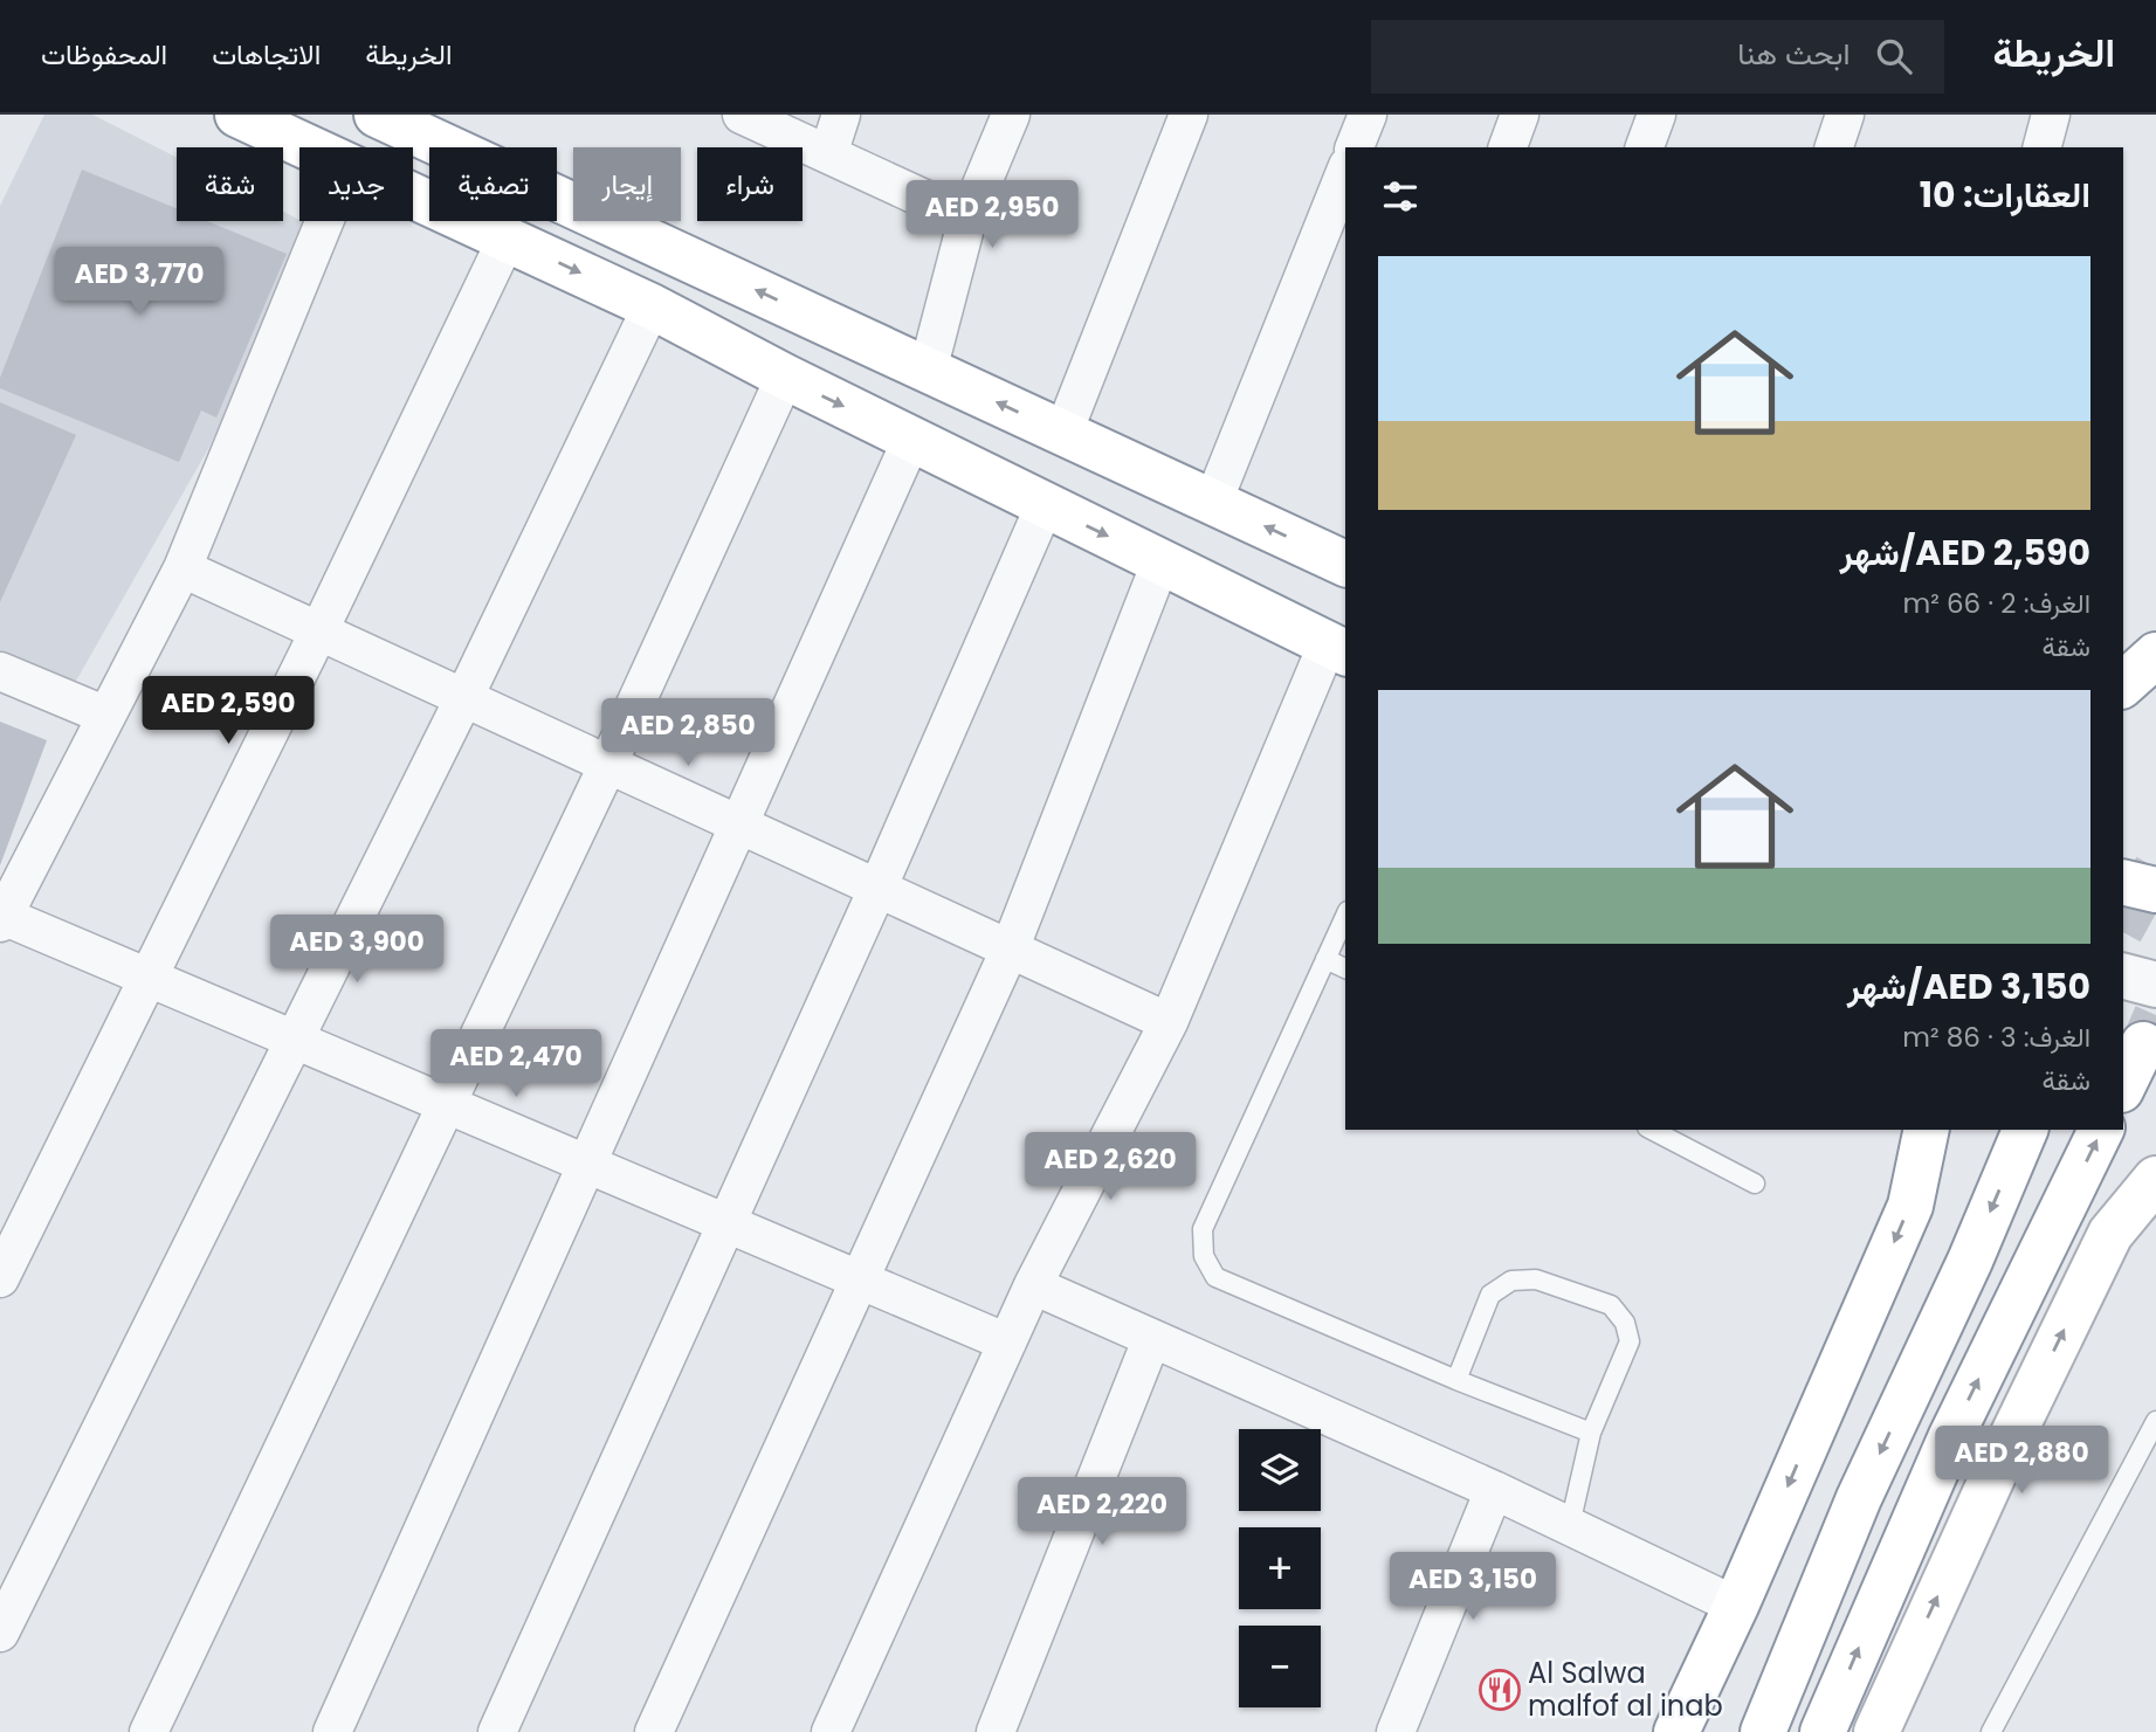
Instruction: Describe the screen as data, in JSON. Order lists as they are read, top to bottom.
{
  "places": {
    "restaurant": ["Al Salwa malfof al inab"]
  },
  "page": {
    "header": "الخريطة",
    "search": "ابحث هنا",
    "nav": ["الخريطة", "الاتجاهات", "المحفوظات"],
    "chip": [
      "شراء",
      "إيجار",
      "تصفية",
      "جديد",
      "شقة"
    ],
    "heading": "العقارات: 10",
    "price": [
      "AED 2,950",
      "AED 3,770",
      "AED 2,590",
      "AED 2,850",
      "AED 3,900",
      "AED 2,470",
      "AED 2,620",
      "AED 2,880",
      "AED 2,220",
      "AED 3,150"
    ],
    "list": [
      {
        "name": "AED 2,590/شهر",
        "note": "الغرف: 2 · 66 m² · شقة"
      },
      {
        "name": "AED 3,150/شهر",
        "note": "الغرف: 3 · 86 m² · شقة"
      }
    ],
    "map_buttons": ["+", "−"]
  }
}
